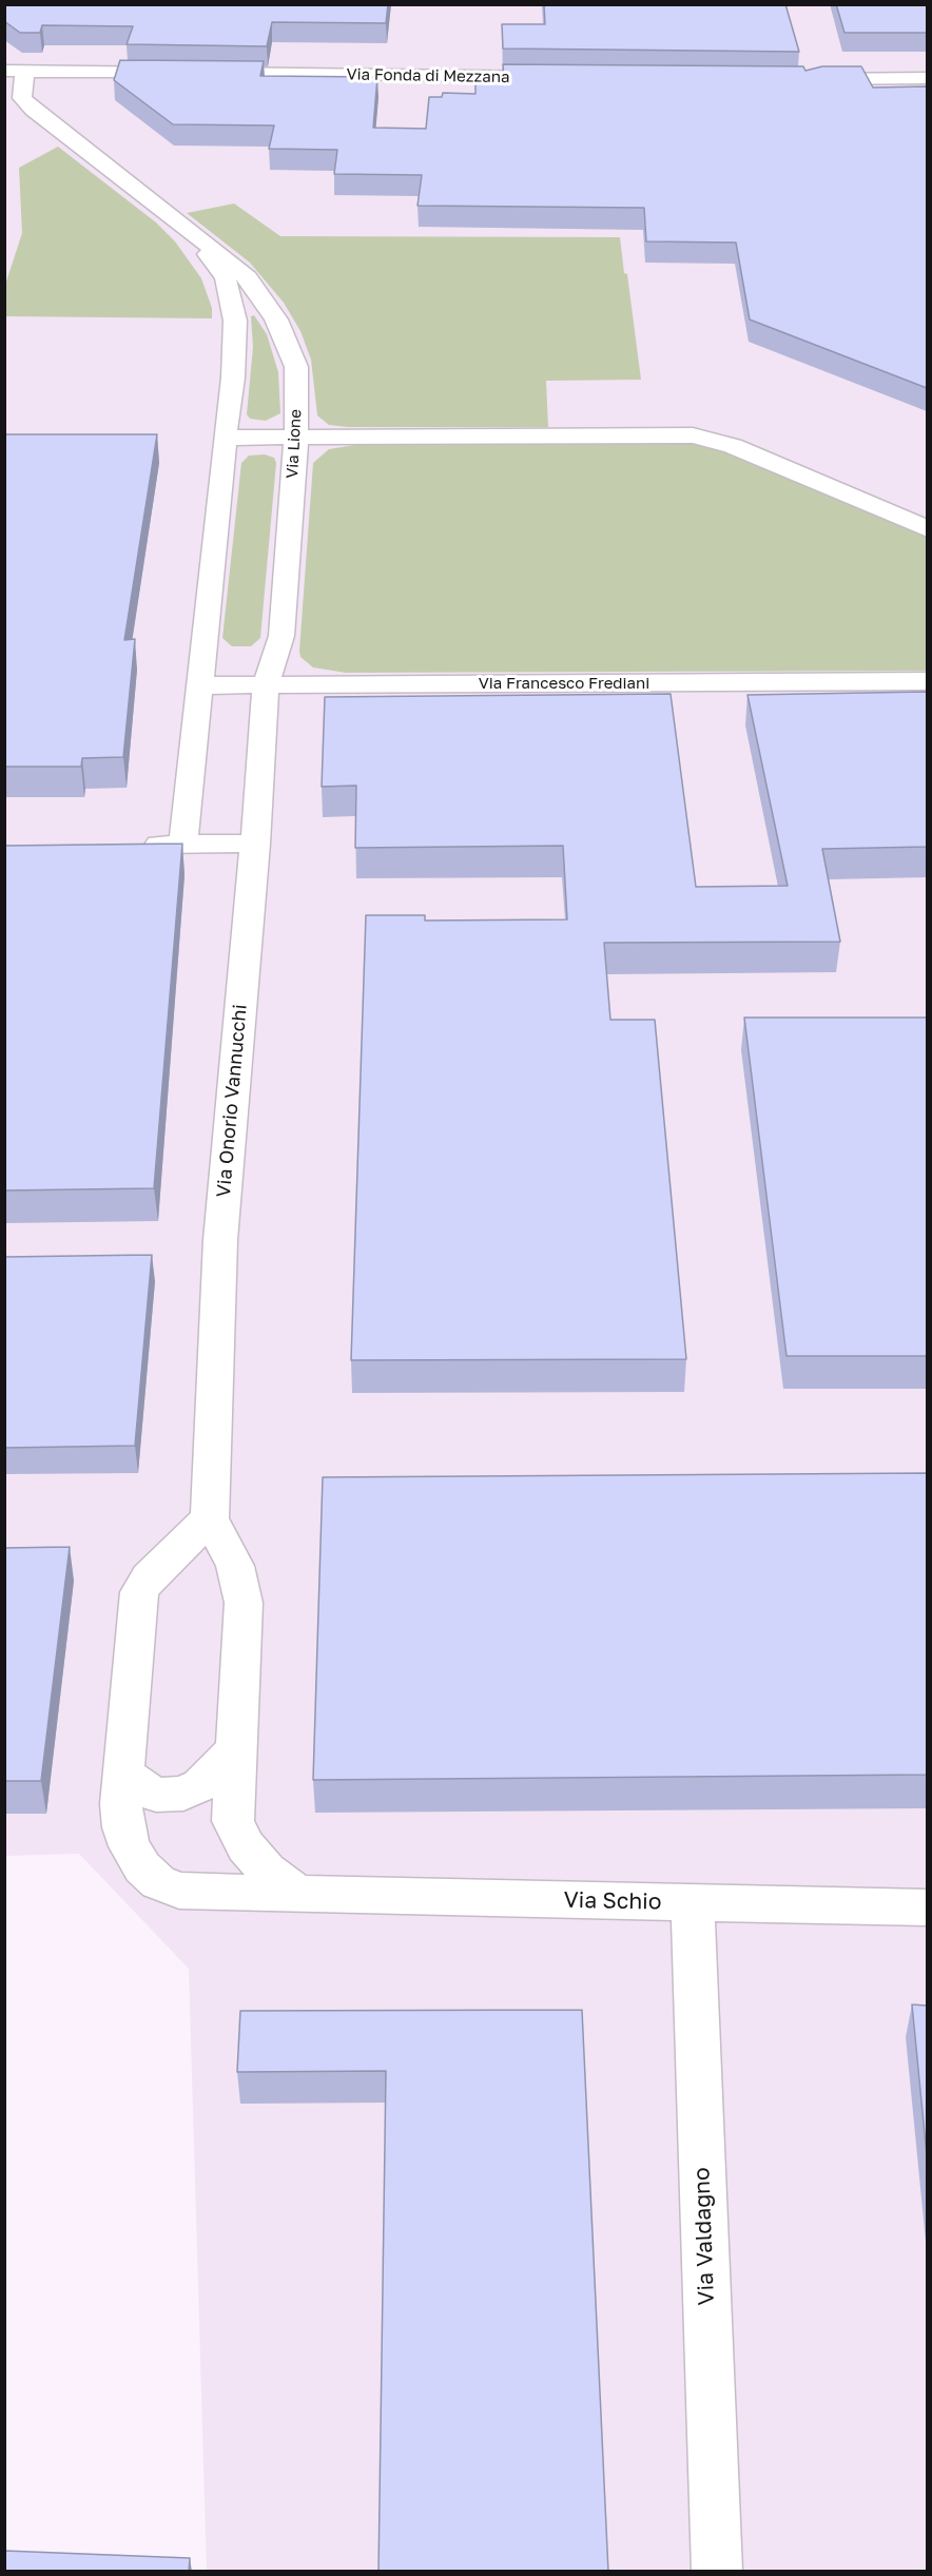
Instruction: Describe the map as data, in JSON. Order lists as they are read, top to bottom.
{
  "streets": {
    "street": [
      "Via Fonda di Mezzana",
      "Via Lione",
      "Via Francesco Frediani",
      "Via Onorio Vannucchi",
      "Via Schio",
      "Via Valdagno"
    ]
  },
  "crossings": [
    ["Via Fonda di Mezzana", "Via Lione"],
    ["Via Lione", "Via Francesco Frediani"],
    ["Via Lione", "Via Onorio Vannucchi"],
    ["Via Francesco Frediani", "Via Onorio Vannucchi"],
    ["Via Schio", "Via Valdagno"]
  ]
}
